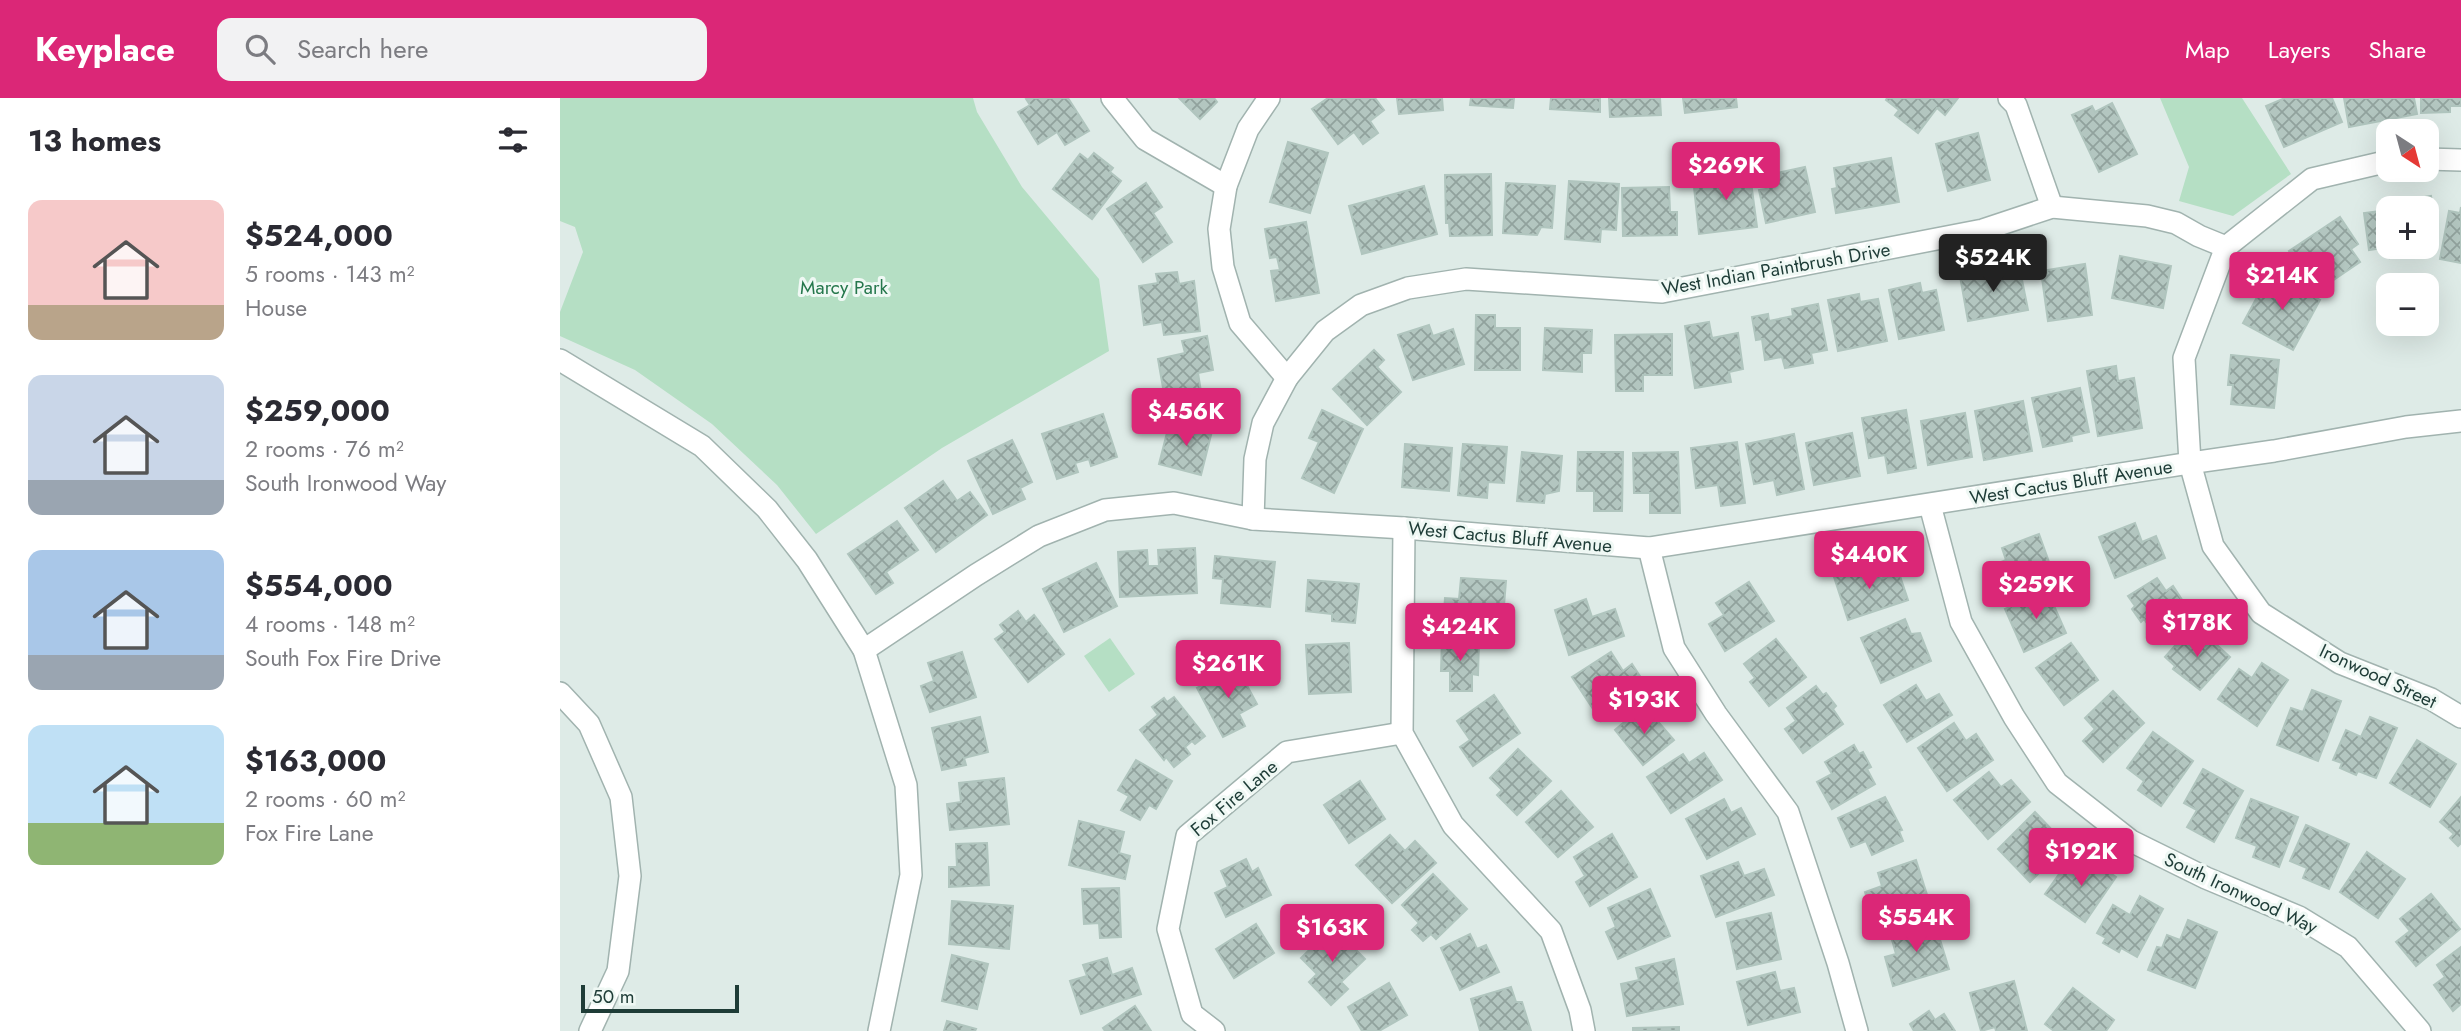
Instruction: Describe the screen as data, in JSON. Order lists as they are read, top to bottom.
{
  "streets": {
    "street": [
      "West Indian Paintbrush Drive",
      "West Cactus Bluff Avenue",
      "Ironwood Street",
      "Fox Fire Lane",
      "South Ironwood Way"
    ]
  },
  "crossings": [
    ["West Indian Paintbrush Drive", "West Cactus Bluff Avenue"],
    ["West Indian Paintbrush Drive", "Ironwood Street"],
    ["West Cactus Bluff Avenue", "Ironwood Street"],
    ["West Cactus Bluff Avenue", "South Ironwood Way"]
  ],
  "parks": ["Marcy Park"],
  "scale_bar": "50 m",
  "north": "bottom right",
  "page": {
    "header": "Keyplace",
    "search": "Search here",
    "nav": ["Map", "Layers", "Share"],
    "heading": "13 homes",
    "map_buttons": ["+", "−"],
    "price": [
      "$269K",
      "$524K",
      "$214K",
      "$456K",
      "$440K",
      "$259K",
      "$178K",
      "$424K",
      "$261K",
      "$193K",
      "$192K",
      "$554K",
      "$163K"
    ],
    "list": [
      {
        "name": "$524,000",
        "note": "5 rooms · 143 m² · House"
      },
      {
        "name": "$259,000",
        "note": "2 rooms · 76 m² · South Ironwood Way"
      },
      {
        "name": "$554,000",
        "note": "4 rooms · 148 m² · South Fox Fire Drive"
      },
      {
        "name": "$163,000",
        "note": "2 rooms · 60 m² · Fox Fire Lane"
      }
    ],
    "scale": "50 m"
  }
}
